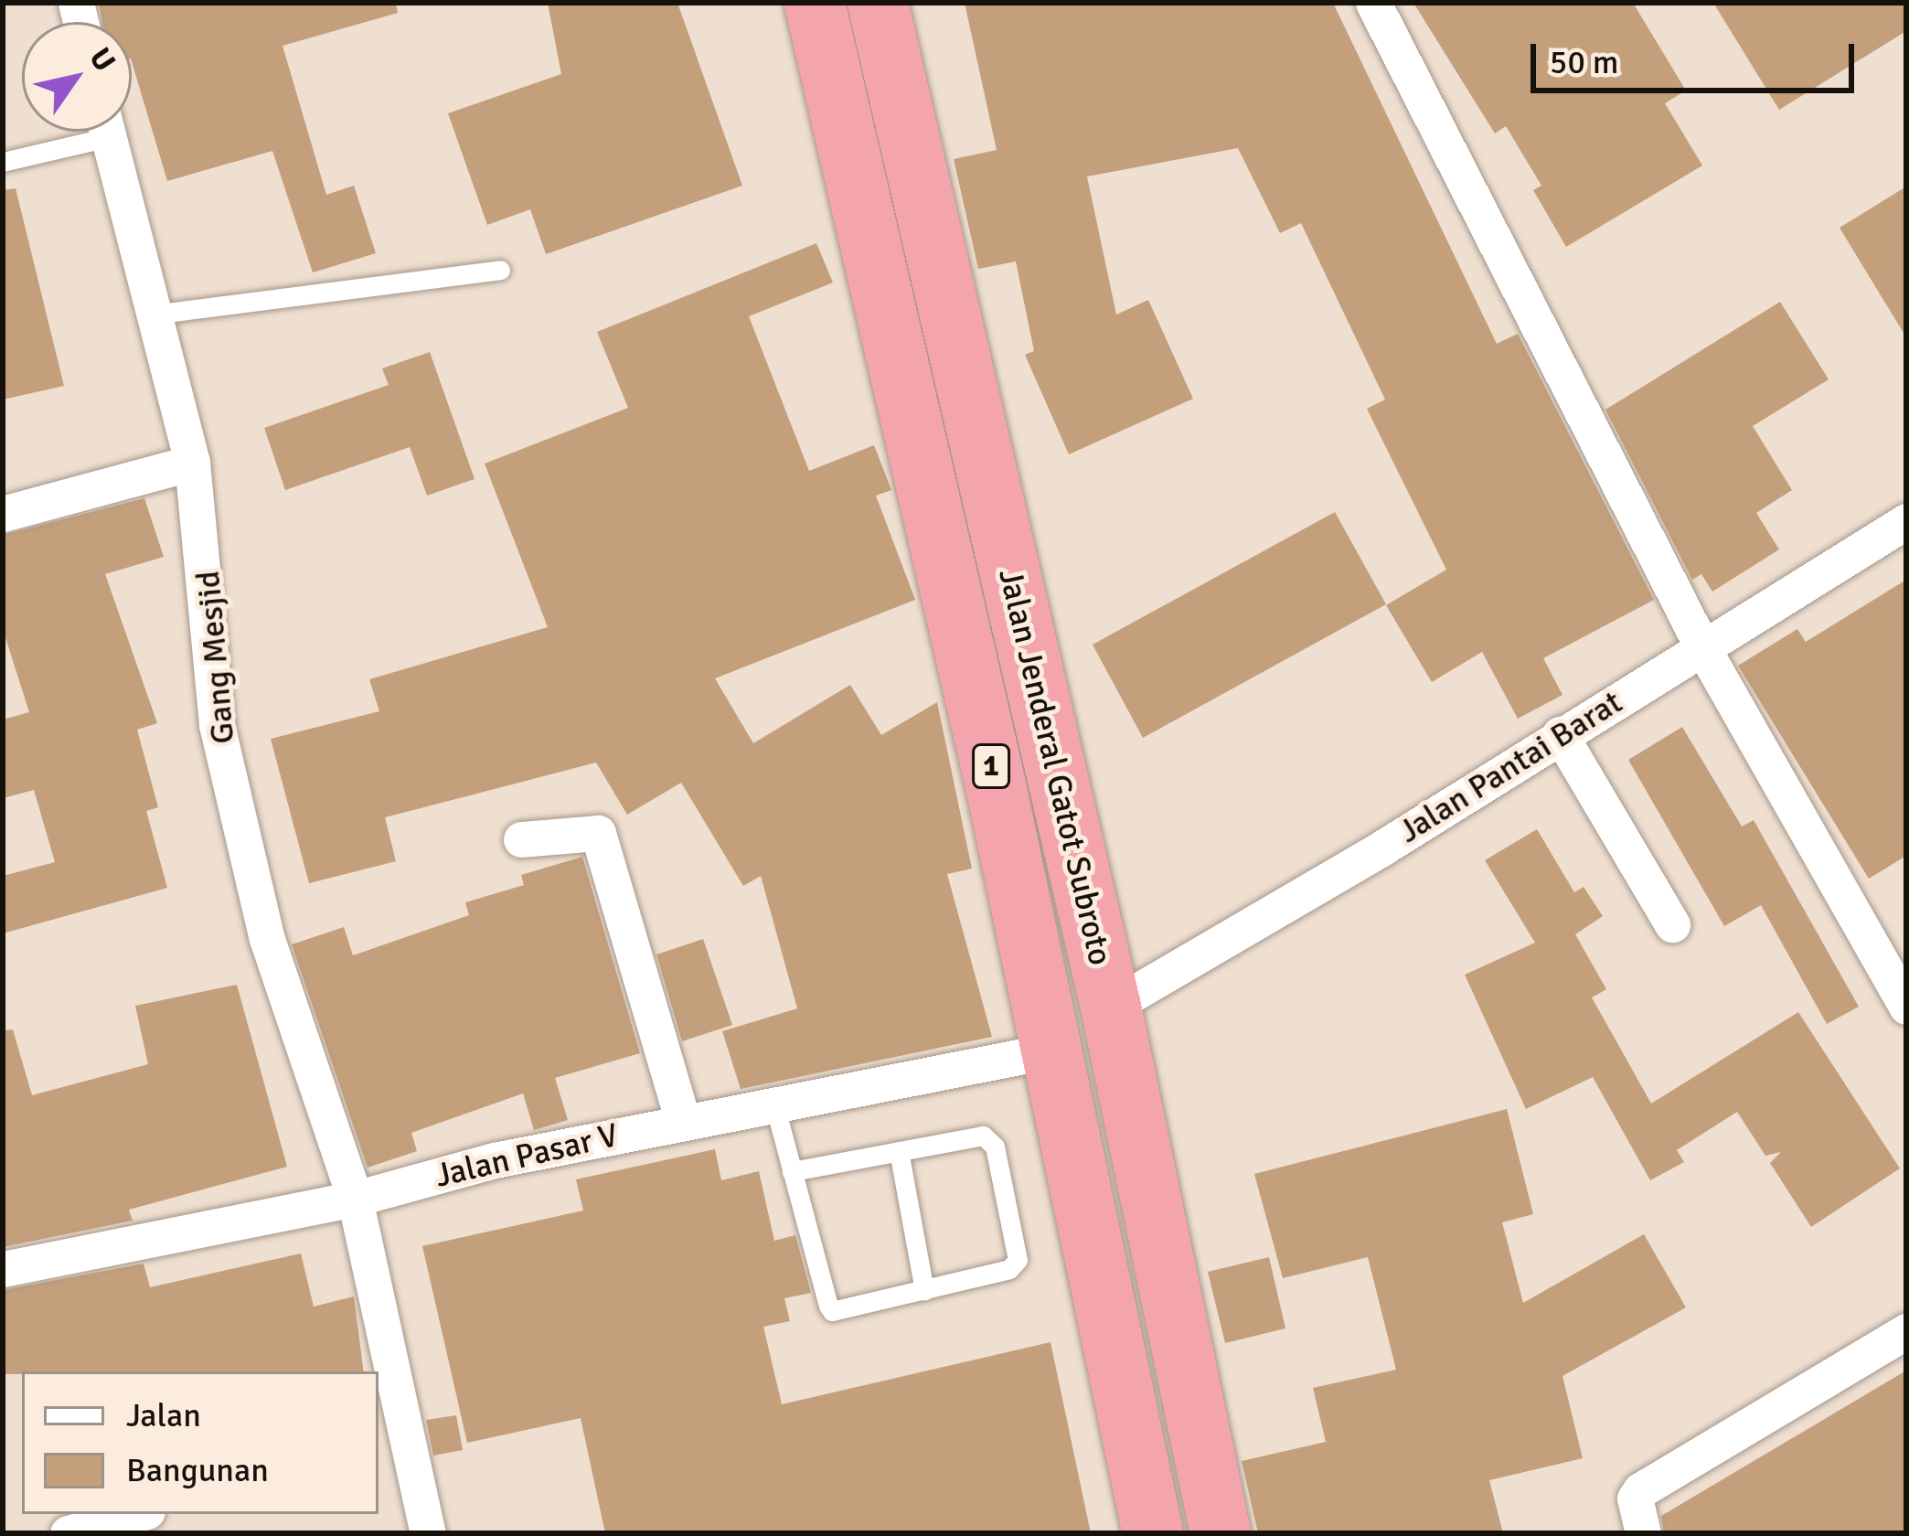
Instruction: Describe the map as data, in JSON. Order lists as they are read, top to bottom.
{
  "streets": {
    "highway": ["1", "Jalan Jenderal Gatot Subroto"],
    "street": ["Gang Mesjid", "Jalan Pantai Barat", "Jalan Pasar V"]
  },
  "crossings": [
    ["Gang Mesjid", "Jalan Pasar V"],
    ["Jalan Jenderal Gatot Subroto", "Jalan Pantai Barat"],
    ["Jalan Jenderal Gatot Subroto", "Jalan Pasar V"]
  ],
  "legend": ["Jalan", "Bangunan"],
  "scale_bar": "50 m",
  "north": "top right"
}
